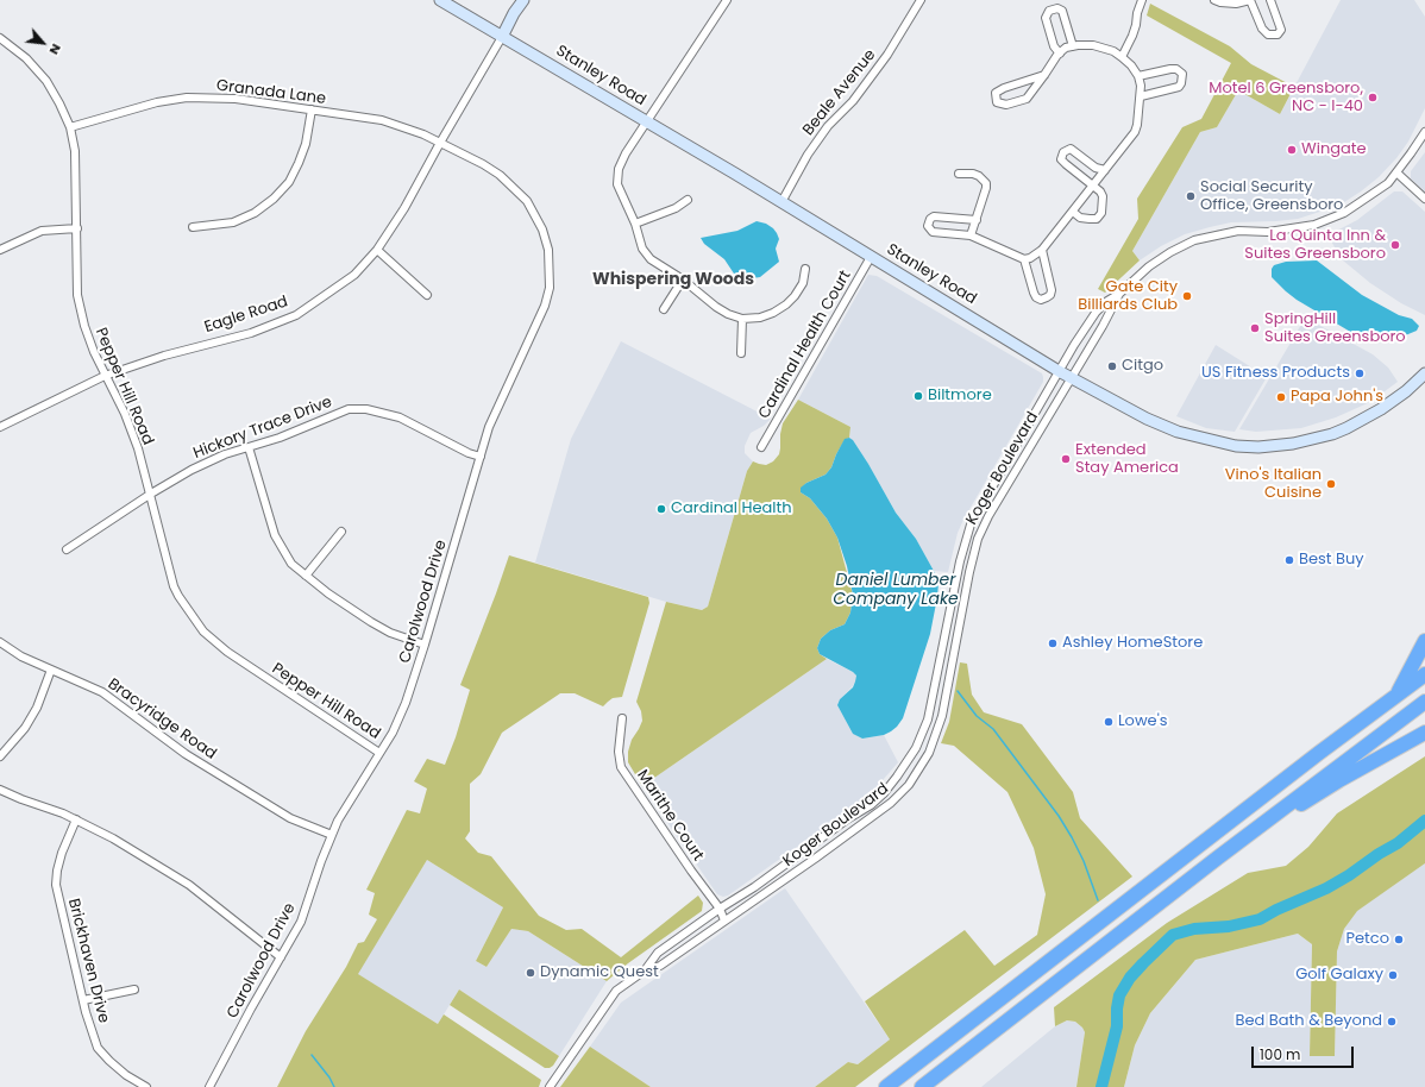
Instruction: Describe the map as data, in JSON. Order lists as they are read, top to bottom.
{
  "streets": {
    "street": [
      "Stanley Road",
      "Granada Lane",
      "Beale Avenue",
      "Eagle Road",
      "Cardinal Health Court",
      "Pepper Hill Road",
      "Hickory Trace Drive",
      "Koger Boulevard",
      "Carolwood Drive",
      "Bracyridge Road",
      "Marithe Court",
      "Brickhaven Drive"
    ]
  },
  "crossings": [
    ["Stanley Road", "Beale Avenue"],
    ["Stanley Road", "Eagle Road"],
    ["Stanley Road", "Cardinal Health Court"],
    ["Stanley Road", "Koger Boulevard"],
    ["Granada Lane", "Eagle Road"],
    ["Granada Lane", "Pepper Hill Road"],
    ["Granada Lane", "Carolwood Drive"],
    ["Eagle Road", "Pepper Hill Road"],
    ["Eagle Road", "Carolwood Drive"],
    ["Pepper Hill Road", "Hickory Trace Drive"],
    ["Pepper Hill Road", "Carolwood Drive"],
    ["Hickory Trace Drive", "Carolwood Drive"],
    ["Koger Boulevard", "Marithe Court"],
    ["Carolwood Drive", "Bracyridge Road"]
  ],
  "districts": ["Whispering Woods"],
  "water": ["Daniel Lumber Company Lake"],
  "places": [
    "Motel 6 Greensboro, NC - I-40",
    "Wingate",
    "Social Security Office, Greensboro",
    "La Quinta Inn & Suites Greensboro",
    "Gate City Billiards Club",
    "SpringHill Suites Greensboro",
    "Citgo",
    "US Fitness Products",
    "Biltmore",
    "Papa John's",
    "Extended Stay America",
    "Vino's Italian Cuisine",
    "Cardinal Health",
    "Best Buy",
    "Ashley HomeStore",
    "Lowe's",
    "Petco",
    "Dynamic Quest",
    "Golf Galaxy",
    "Bed Bath & Beyond"
  ],
  "scale_bar": "100 m",
  "north": "bottom right"
}
